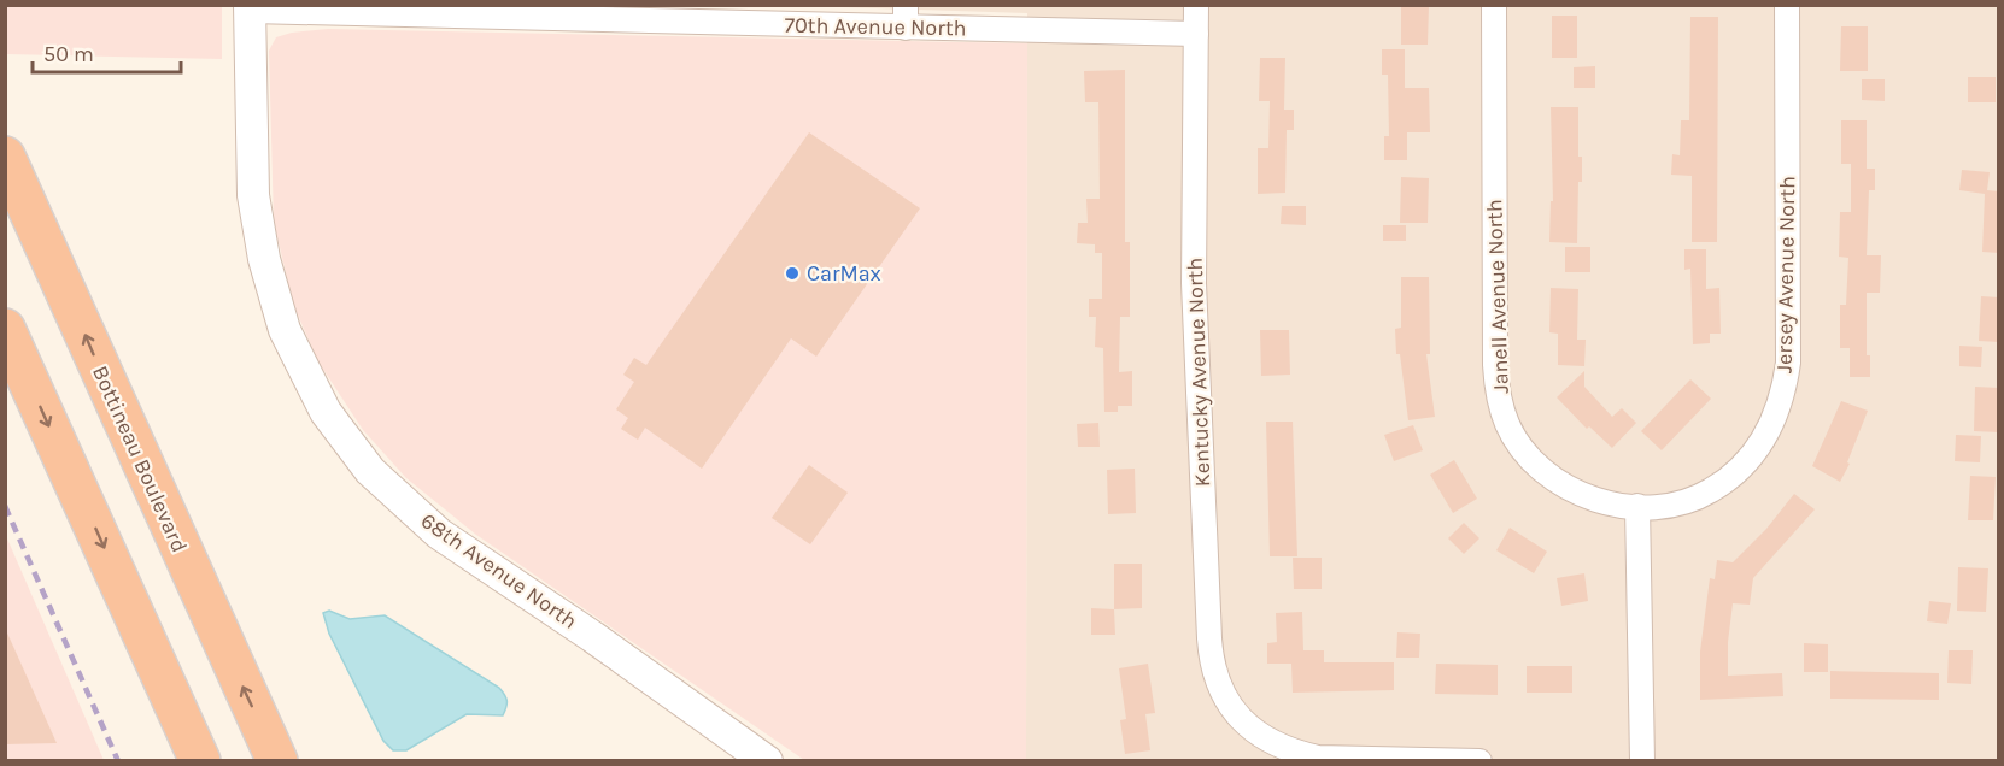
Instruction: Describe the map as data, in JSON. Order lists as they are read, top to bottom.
{
  "streets": {
    "highway": ["Bottineau Boulevard"],
    "street": [
      "70th Avenue North",
      "Jersey Avenue North",
      "Janell Avenue North",
      "Kentucky Avenue North",
      "68th Avenue North"
    ]
  },
  "crossings": [
    ["70th Avenue North", "Kentucky Avenue North"],
    ["70th Avenue North", "68th Avenue North"],
    ["Jersey Avenue North", "Janell Avenue North"]
  ],
  "places": ["CarMax"],
  "scale_bar": "50 m"
}
